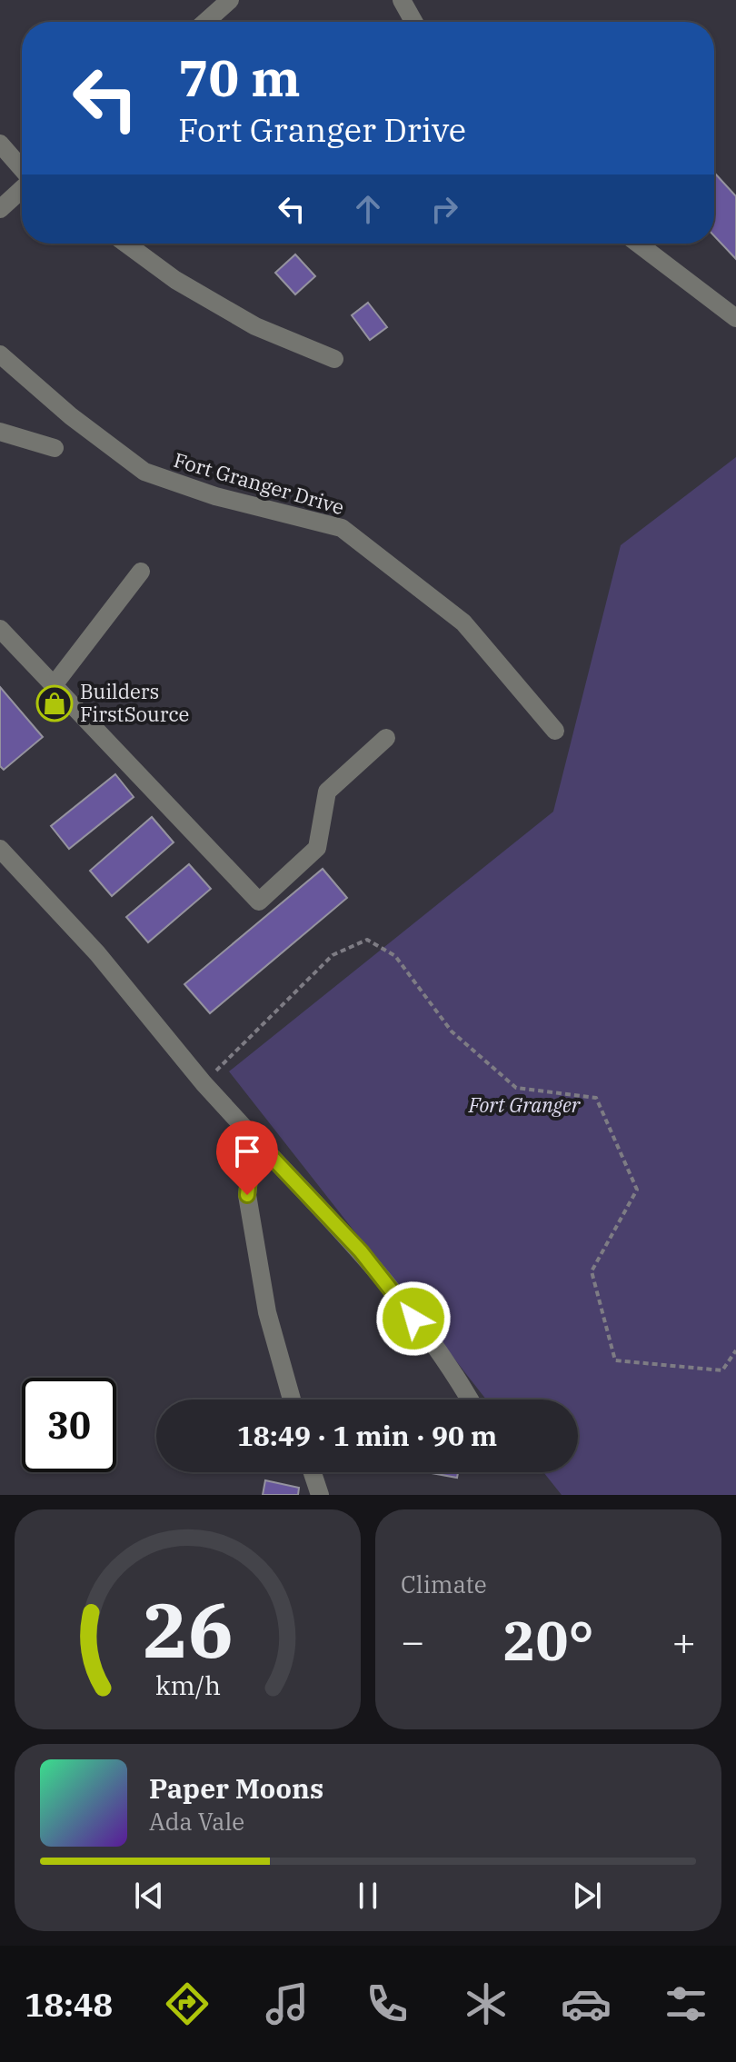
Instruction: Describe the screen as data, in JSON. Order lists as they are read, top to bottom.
{
  "streets": {
    "street": ["Fort Granger Drive"]
  },
  "parks": ["Fort Granger"],
  "places": {
    "shop": ["Builders FirstSource"]
  },
  "page": {
    "turn": ["70 m", "Fort Granger Drive"],
    "limit": "30",
    "trip": "18:49 · 1 min · 90 m",
    "tile": "Climate",
    "heat": ["−", "20°", "+"],
    "song": ["Paper Moons", "Ada Vale"],
    "tabs": "18:48",
    "gauge": ["26", "km/h"]
  }
}
